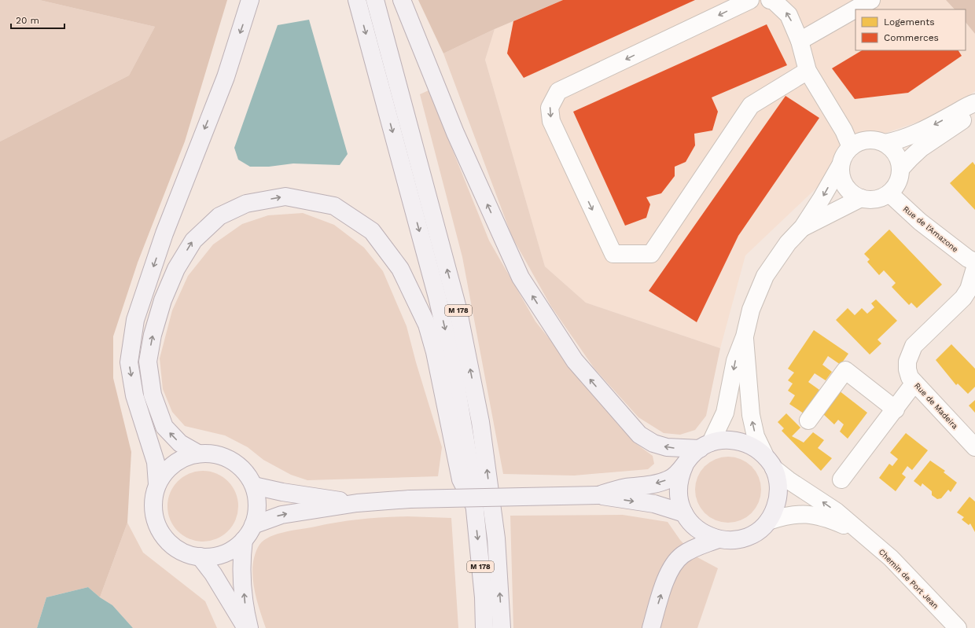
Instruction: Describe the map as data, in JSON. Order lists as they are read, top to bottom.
{
  "streets": {
    "main road": ["M 178"],
    "street": ["Rue de l'Amazone", "Rue de Madeira", "Chemin de Port Jean"]
  },
  "legend": ["Logements", "Commerces"],
  "scale_bar": "20 m"
}
